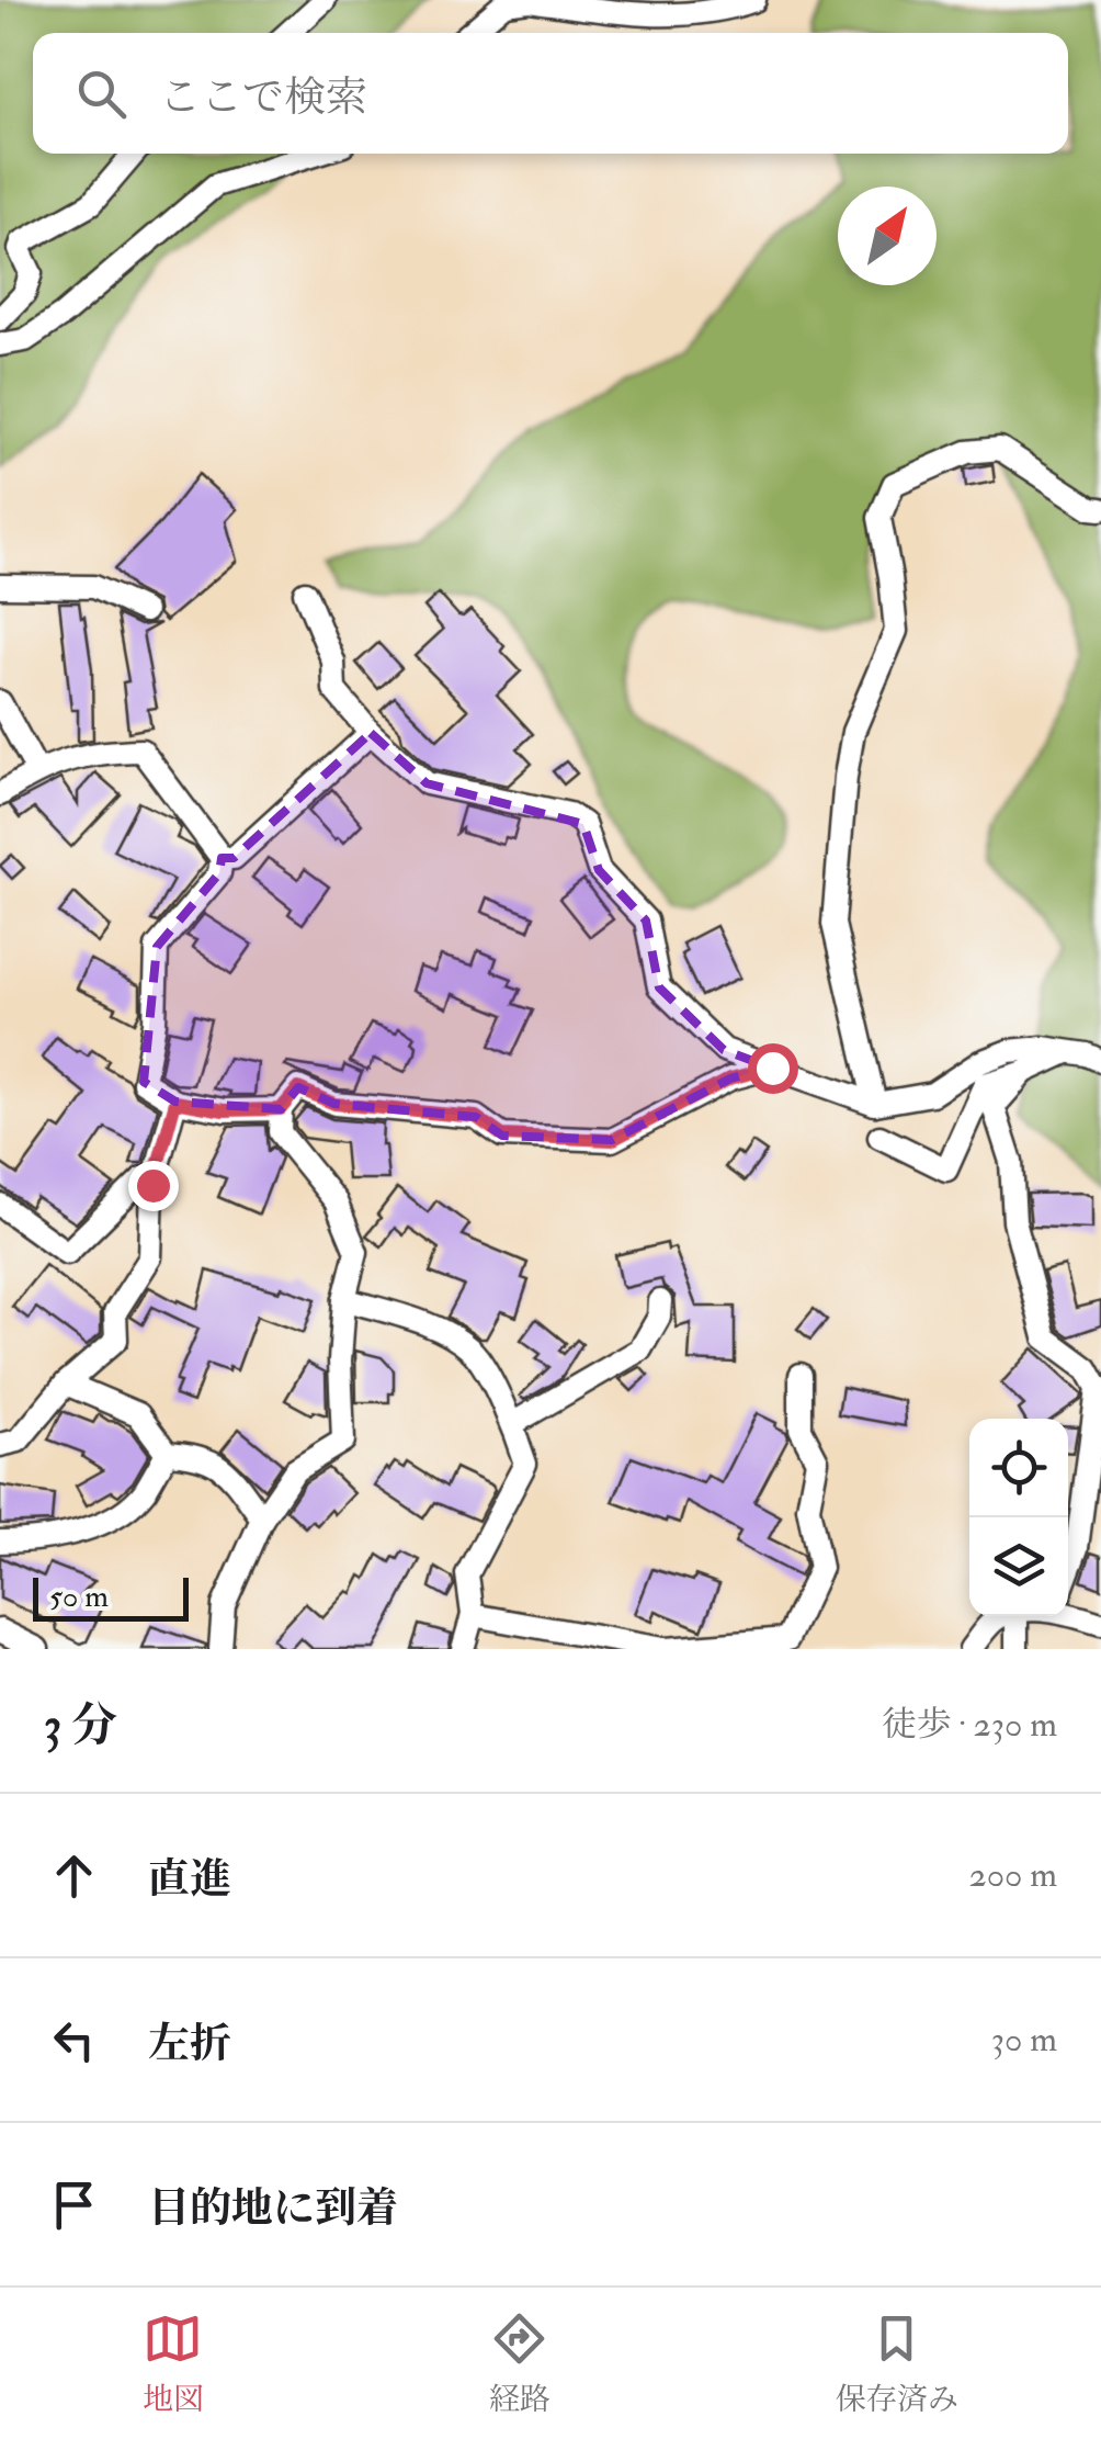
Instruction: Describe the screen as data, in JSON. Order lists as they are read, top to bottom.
{
  "scale_bar": "50 m",
  "north": "top right",
  "page": {
    "search": "ここで検索",
    "scale": "50 m",
    "heading": ["3 分", "徒歩 · 230 m"],
    "list": [
      ["直進", "200 m"],
      ["左折", "30 m"],
      "目的地に到着"
    ],
    "nav": ["地図", "経路", "保存済み"]
  }
}
